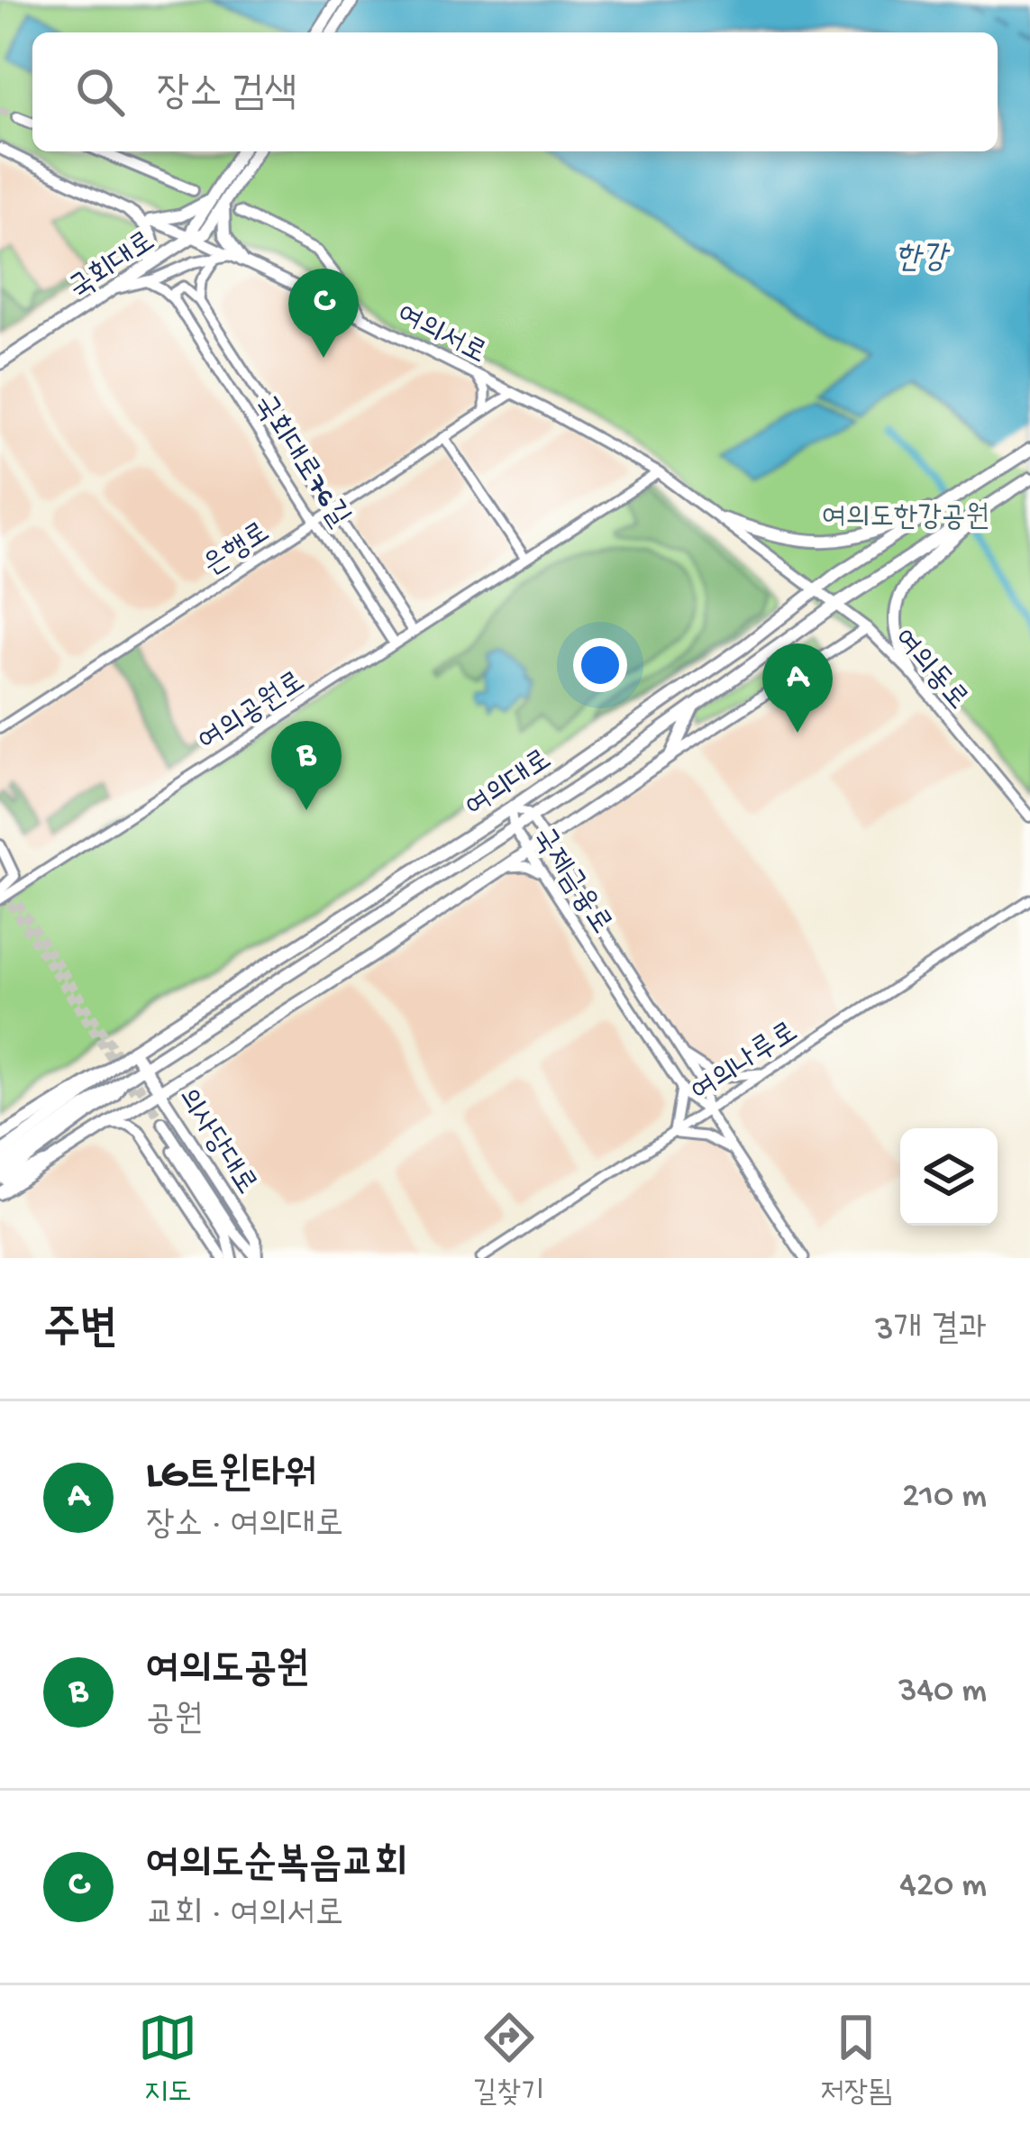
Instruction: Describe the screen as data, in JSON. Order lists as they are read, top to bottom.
{
  "streets": {
    "main road": [
      "국회대로",
      "여의서로",
      "여의동로",
      "여의대로",
      "의사당대로"
    ],
    "street": [
      "국회대로76길",
      "은행로",
      "여의공원로",
      "국제금융로",
      "여의나루로"
    ]
  },
  "crossings": [
    ["국회대로", "여의서로"],
    ["여의서로", "은행로"],
    ["여의서로", "여의동로"],
    ["여의서로", "여의공원로"],
    ["여의서로", "여의대로"],
    ["국회대로76길", "은행로"],
    ["국회대로76길", "여의공원로"],
    ["여의동로", "여의대로"],
    ["여의대로", "국제금융로"],
    ["여의대로", "의사당대로"],
    ["국제금융로", "여의나루로"]
  ],
  "water": ["한강"],
  "parks": ["여의도한강공원"],
  "page": {
    "search": "장소 검색",
    "pins": ["C", "A", "B"],
    "heading": ["주변", "3개 결과"],
    "list": [
      {
        "mark": "A",
        "name": "LG트윈타워",
        "note": "장소 · 여의대로",
        "value": "210 m"
      },
      {
        "mark": "B",
        "name": "여의도공원",
        "note": "공원",
        "value": "340 m"
      },
      {
        "mark": "C",
        "name": "여의도순복음교회",
        "note": "교회 · 여의서로",
        "value": "420 m"
      }
    ],
    "nav": ["지도", "길찾기", "저장됨"]
  }
}
